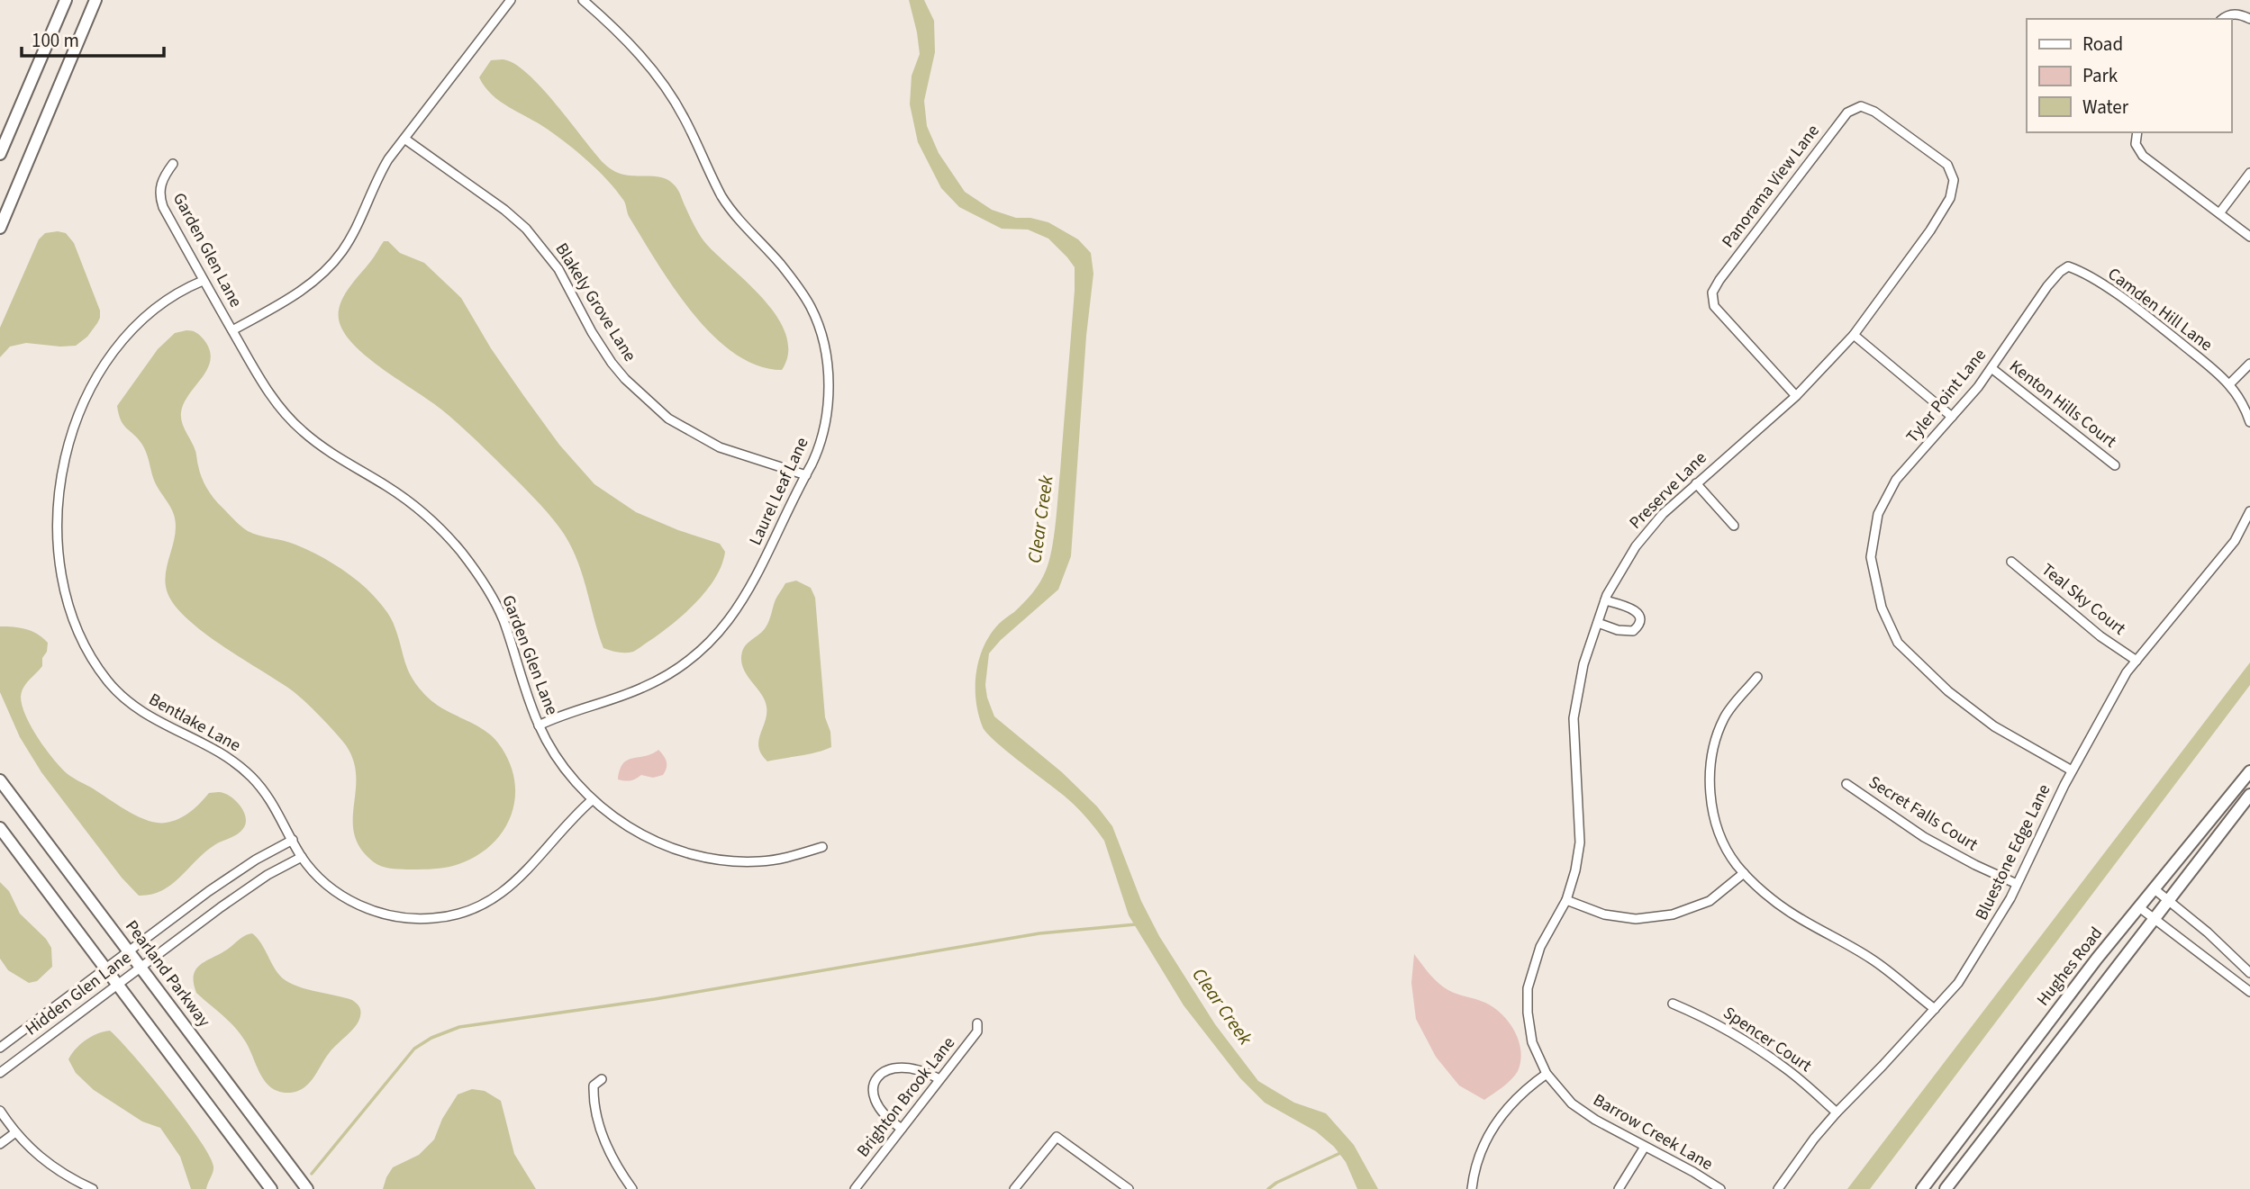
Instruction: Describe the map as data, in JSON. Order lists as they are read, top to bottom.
{
  "streets": {
    "main road": ["Hughes Road", "Pearland Parkway"],
    "street": [
      "Panorama View Lane",
      "Garden Glen Lane",
      "Blakely Grove Lane",
      "Camden Hill Lane",
      "Tyler Point Lane",
      "Kenton Hills Court",
      "Preserve Lane",
      "Laurel Leaf Lane",
      "Teal Sky Court",
      "Bentlake Lane",
      "Secret Falls Court",
      "Bluestone Edge Lane",
      "Hidden Glen Lane",
      "Spencer Court",
      "Brighton Brook Lane",
      "Barrow Creek Lane"
    ]
  },
  "crossings": [
    ["Panorama View Lane", "Preserve Lane"],
    ["Garden Glen Lane", "Laurel Leaf Lane"],
    ["Garden Glen Lane", "Bentlake Lane"],
    ["Blakely Grove Lane", "Laurel Leaf Lane"],
    ["Camden Hill Lane", "Tyler Point Lane"],
    ["Tyler Point Lane", "Kenton Hills Court"],
    ["Tyler Point Lane", "Bluestone Edge Lane"],
    ["Preserve Lane", "Barrow Creek Lane"],
    ["Teal Sky Court", "Bluestone Edge Lane"],
    ["Bentlake Lane", "Hidden Glen Lane"],
    ["Secret Falls Court", "Bluestone Edge Lane"],
    ["Bluestone Edge Lane", "Spencer Court"],
    ["Pearland Parkway", "Hidden Glen Lane"]
  ],
  "water": ["Clear Creek"],
  "legend": ["Road", "Park", "Water"],
  "scale_bar": "100 m"
}
